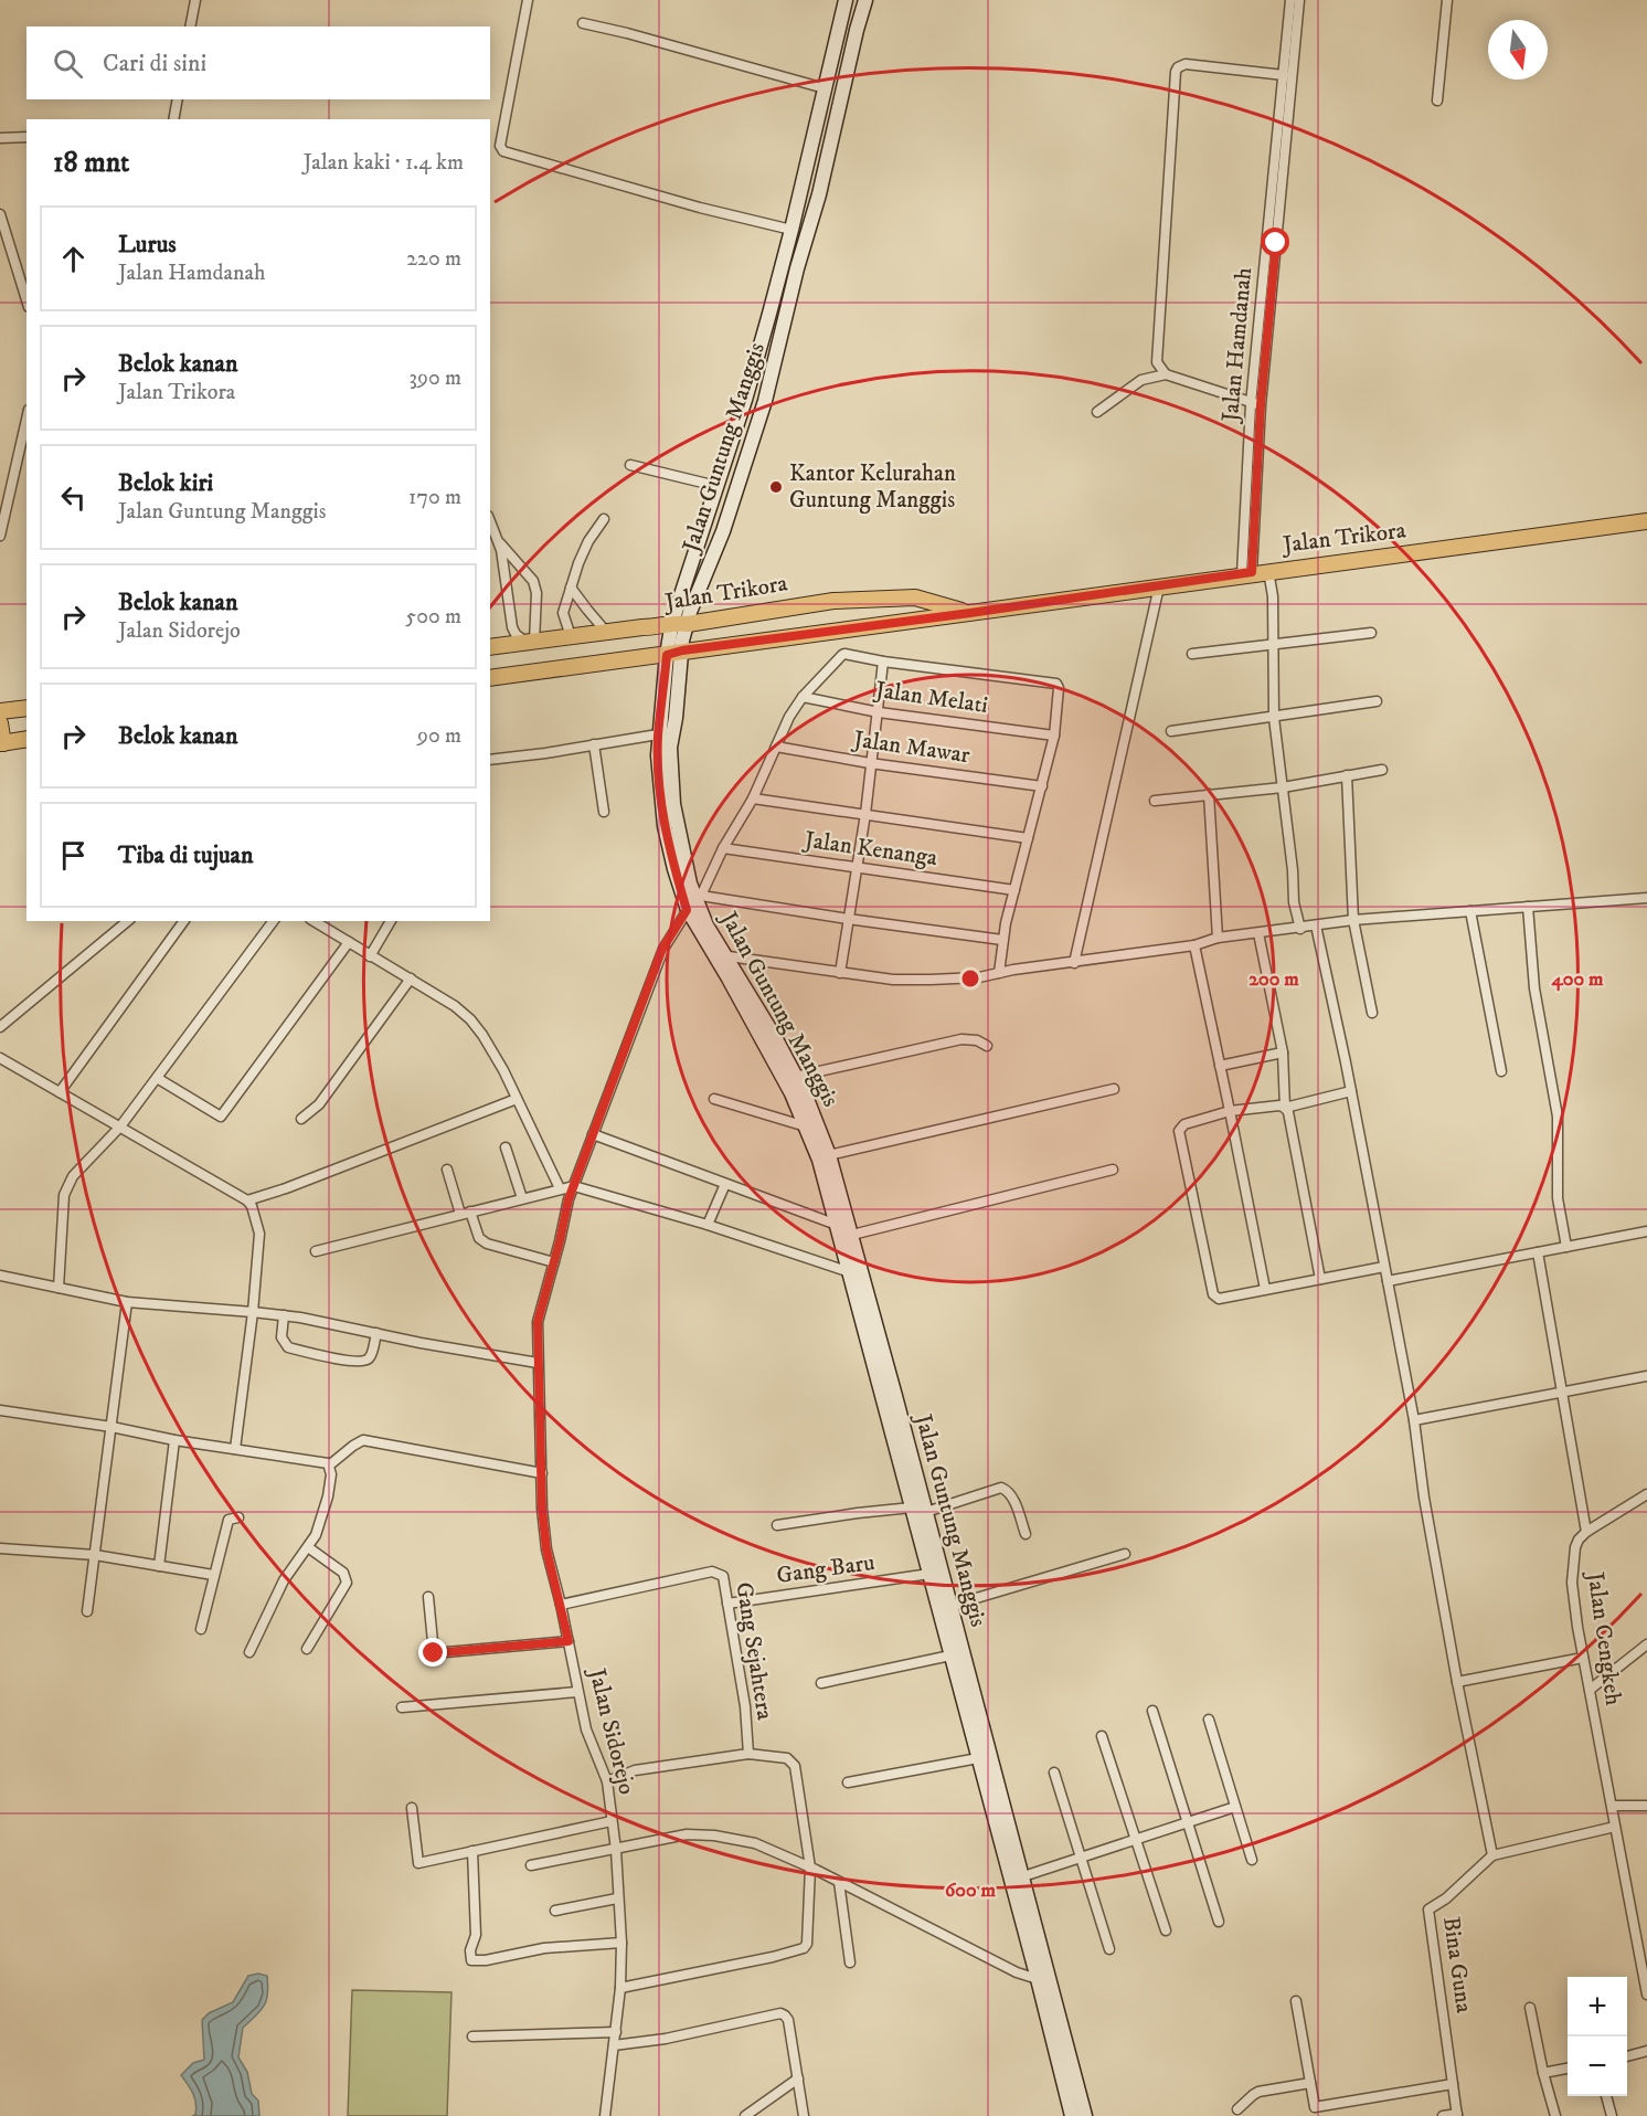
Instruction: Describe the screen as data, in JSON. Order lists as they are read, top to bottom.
{
  "streets": {
    "main road": ["Jalan Trikora"],
    "street": [
      "Jalan Hamdanah",
      "Jalan Guntung Manggis",
      "Jalan Melati",
      "Jalan Mawar",
      "Jalan Kenanga",
      "Gang Baru",
      "Jalan Cengkeh",
      "Gang Sejahtera",
      "Jalan Sidorejo",
      "Bina Guna"
    ]
  },
  "crossings": [
    ["Jalan Hamdanah", "Jalan Trikora"],
    ["Jalan Guntung Manggis", "Jalan Trikora"],
    ["Jalan Guntung Manggis", "Gang Baru"],
    ["Jalan Guntung Manggis", "Jalan Sidorejo"],
    ["Jalan Melati", "Jalan Sidorejo"],
    ["Jalan Mawar", "Jalan Sidorejo"],
    ["Jalan Kenanga", "Jalan Sidorejo"],
    ["Gang Baru", "Gang Sejahtera"],
    ["Jalan Cengkeh", "Bina Guna"],
    ["Gang Sejahtera", "Jalan Sidorejo"]
  ],
  "places": ["Kantor Kelurahan Guntung Manggis"],
  "north": "bottom",
  "page": {
    "search": "Cari di sini",
    "heading": ["18 mnt", "Jalan kaki · 1.4 km"],
    "list": [
      ["Lurus", "Jalan Hamdanah", "220 m"],
      ["Belok kanan", "Jalan Trikora", "390 m"],
      ["Belok kiri", "Jalan Guntung Manggis", "170 m"],
      ["Belok kanan", "Jalan Sidorejo", "500 m"],
      ["Belok kanan", "90 m"],
      "Tiba di tujuan"
    ],
    "map_buttons": ["+", "−"]
  },
  "rings": ["200 m", "400 m", "600 m"]
}
